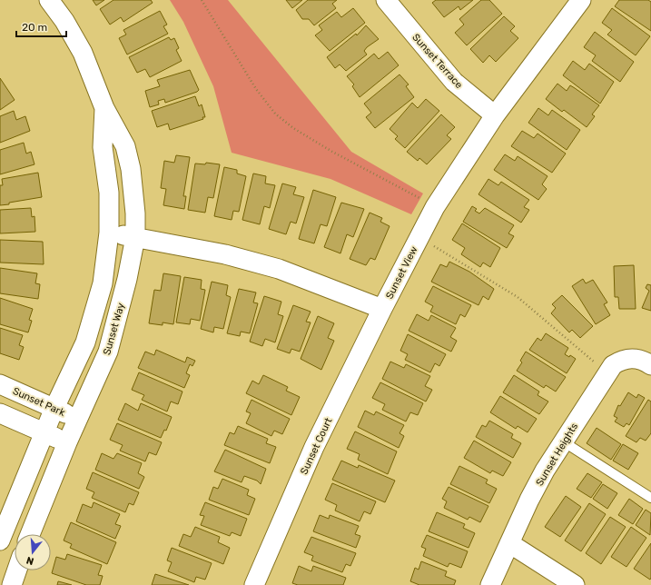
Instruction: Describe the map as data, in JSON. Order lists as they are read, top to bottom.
{
  "streets": {
    "street": [
      "Sunset Terrace",
      "Sunset View",
      "Sunset Way",
      "Sunset Park",
      "Sunset Court",
      "Sunset Heights"
    ]
  },
  "crossings": [
    ["Sunset Terrace", "Sunset View"],
    ["Sunset View", "Sunset Way"],
    ["Sunset View", "Sunset Court"],
    ["Sunset Way", "Sunset Park"]
  ],
  "scale_bar": "20 m",
  "north": "bottom"
}
